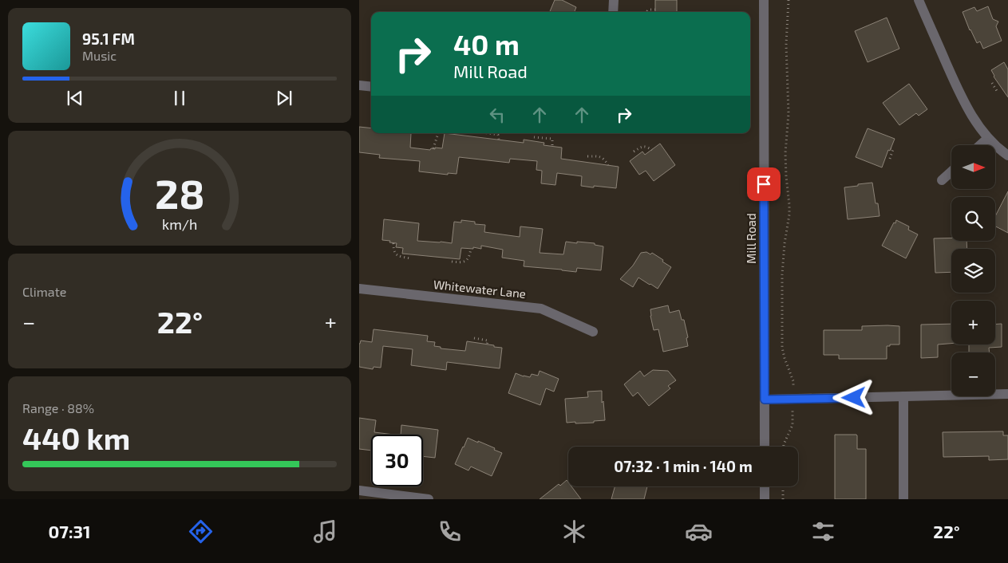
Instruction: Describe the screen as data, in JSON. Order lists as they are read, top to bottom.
{
  "streets": {
    "street": ["Mill Road", "Whitewater Lane"]
  },
  "north": "right",
  "page": {
    "turn": ["40 m", "Mill Road"],
    "song": ["95.1 FM", "Music"],
    "map_buttons": ["+", "−"],
    "tile": [
      "Climate",
      ["Range · 88%", "440 km"]
    ],
    "heat": ["−", "22°", "+"],
    "limit": "30",
    "trip": "07:32 · 1 min · 140 m",
    "tabs": ["07:31", "22°"],
    "gauge": ["28", "km/h"]
  }
}
